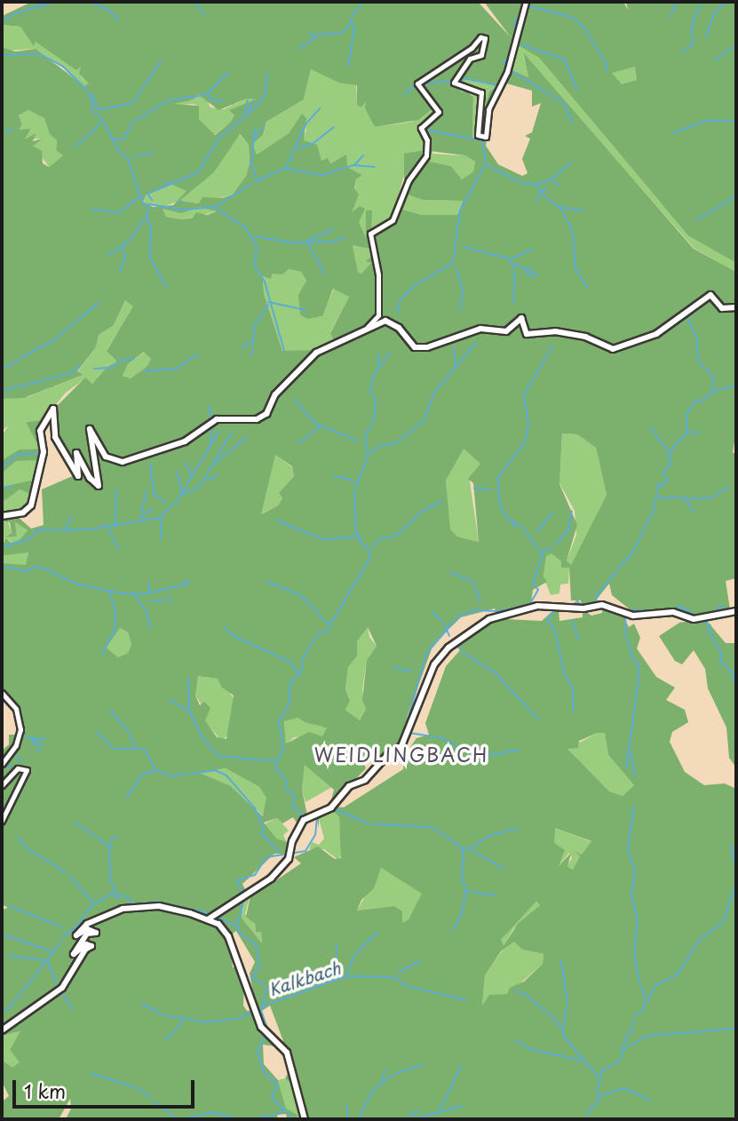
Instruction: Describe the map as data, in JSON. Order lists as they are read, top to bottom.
{
  "districts": ["WEIDLINGBACH"],
  "water": ["Kalkbach"],
  "scale_bar": "1 km"
}
